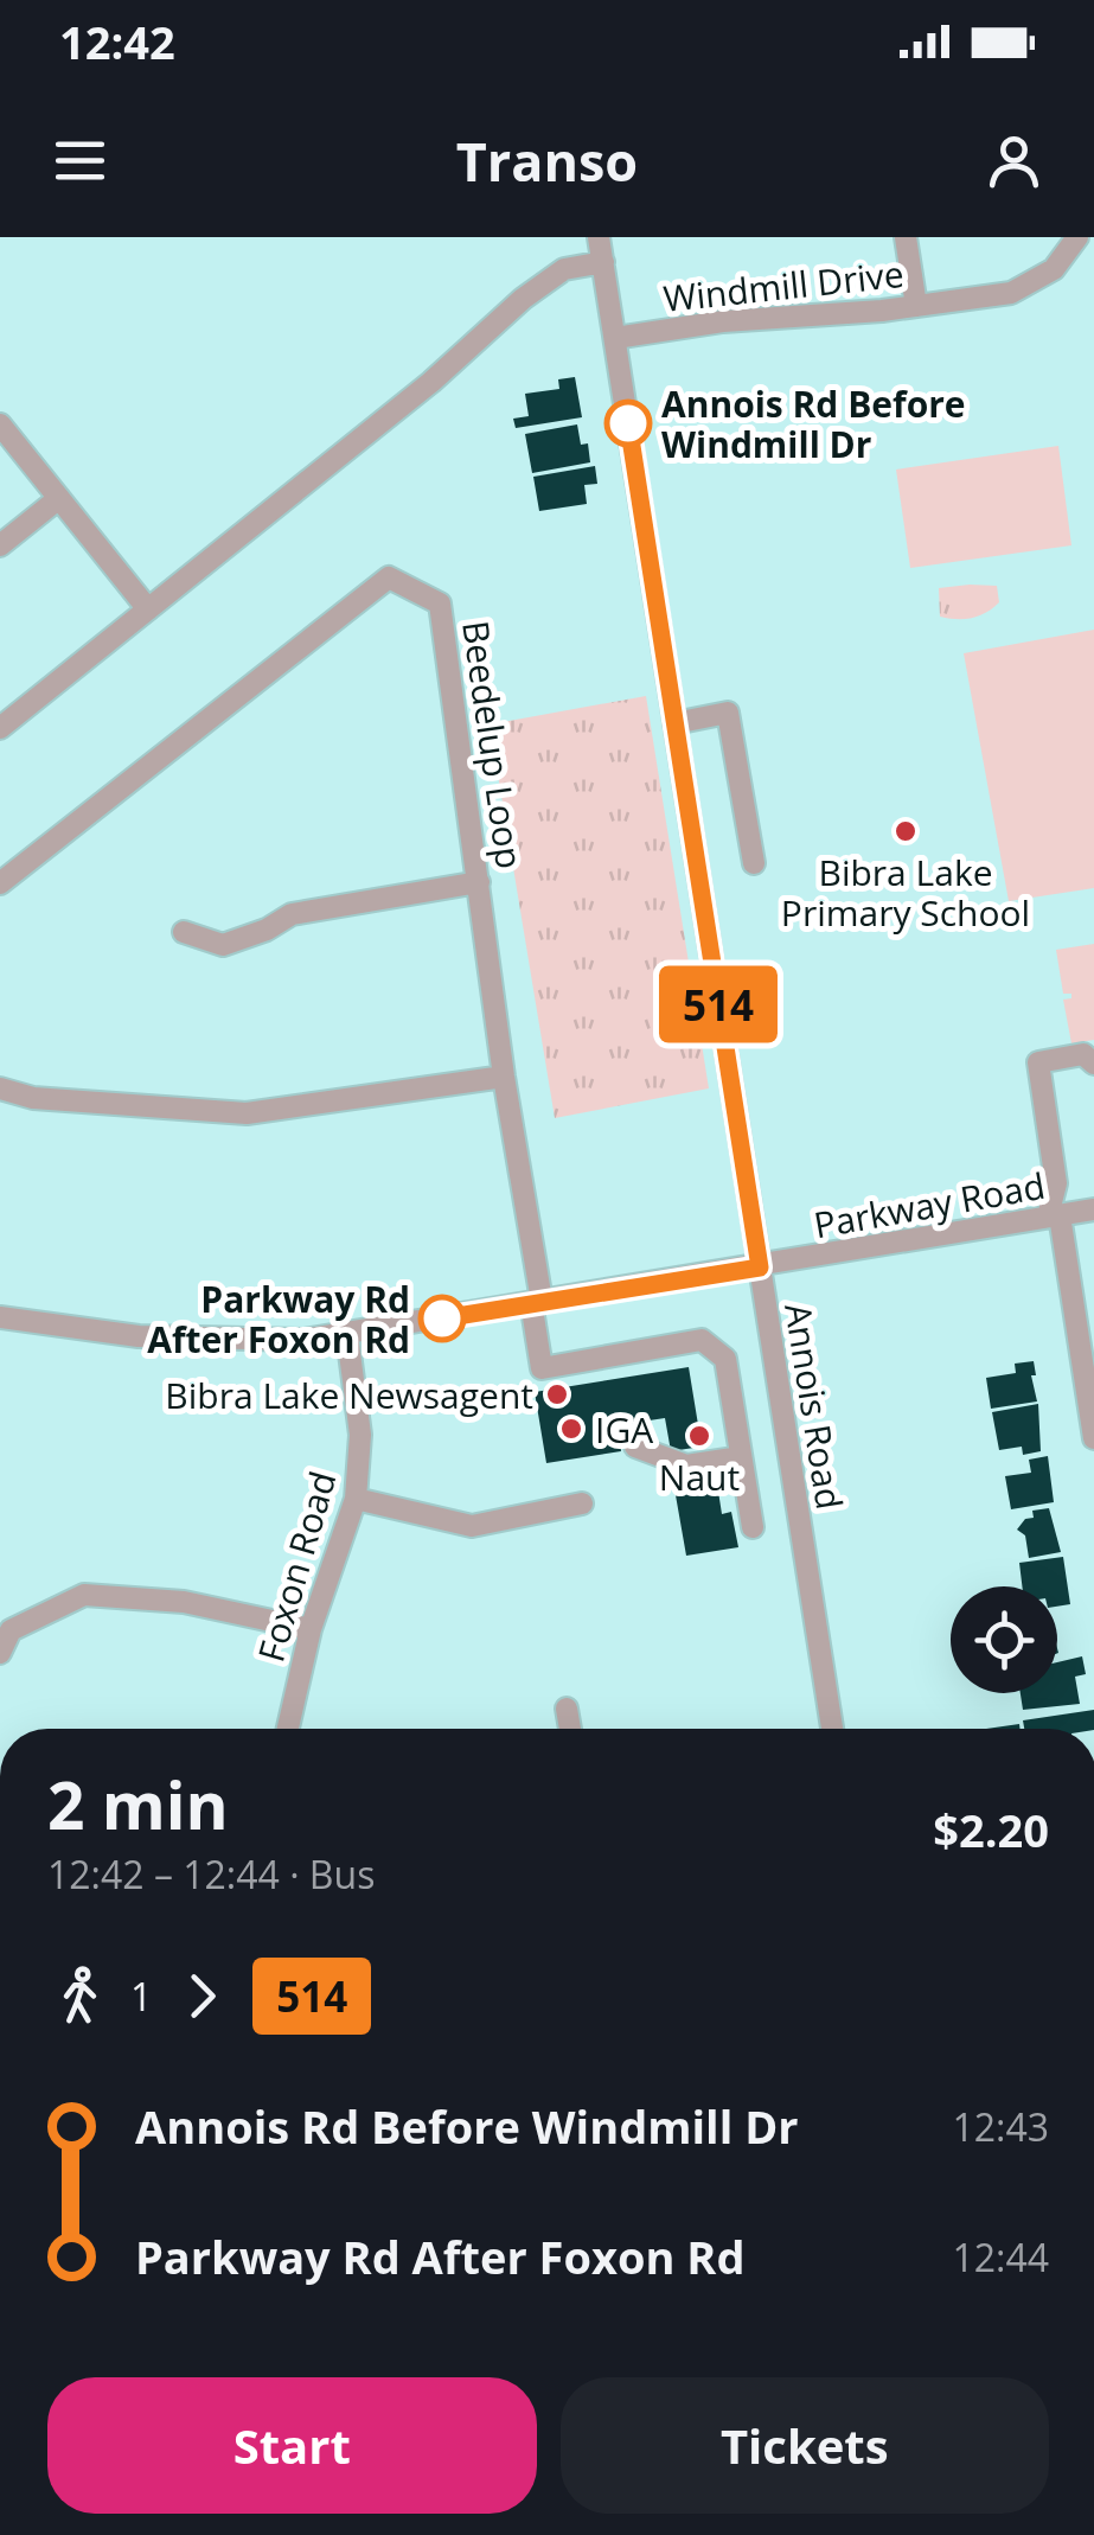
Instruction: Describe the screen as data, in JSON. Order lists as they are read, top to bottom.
{
  "streets": {
    "street": [
      "Windmill Drive",
      "Beedelup Loop",
      "Parkway Road",
      "Annois Road",
      "Foxon Road"
    ]
  },
  "crossings": [
    ["Windmill Drive", "Annois Road"],
    ["Beedelup Loop", "Parkway Road"],
    ["Parkway Road", "Annois Road"],
    ["Parkway Road", "Foxon Road"]
  ],
  "places": [
    "Annois Rd Before Windmill Dr",
    "Bibra Lake Primary School",
    "Parkway Rd After Foxon Rd",
    "Bibra Lake Newsagent",
    "IGA",
    "Naut"
  ],
  "lines": ["bus line 514"],
  "page": {
    "status": "12:42",
    "header": "Transo",
    "on_map": "514",
    "heading": ["2 min", "12:42 – 12:44 · Bus", "$2.20"],
    "legs": ["1", "514"],
    "list": [
      {
        "name": "Annois Rd Before Windmill Dr",
        "value": "12:43"
      },
      {
        "name": "Parkway Rd After Foxon Rd",
        "value": "12:44"
      }
    ],
    "buttons": ["Start", "Tickets"]
  }
}
